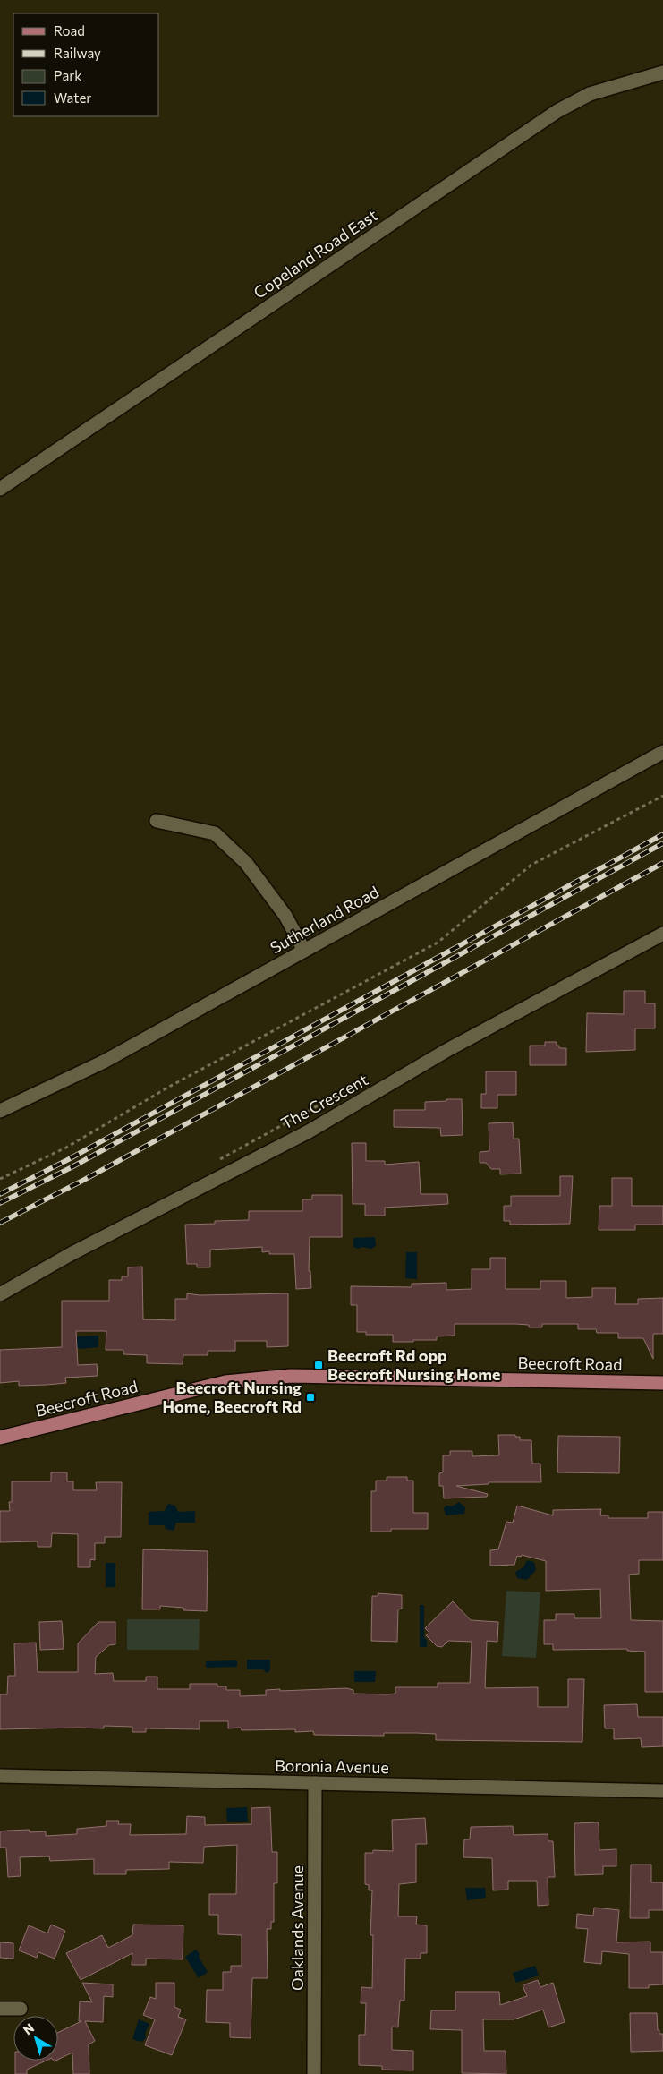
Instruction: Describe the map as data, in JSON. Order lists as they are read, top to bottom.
{
  "streets": {
    "main road": ["Beecroft Road"],
    "street": [
      "Copeland Road East",
      "Sutherland Road",
      "The Crescent",
      "Boronia Avenue",
      "Oaklands Avenue"
    ]
  },
  "crossings": [
    ["Boronia Avenue", "Oaklands Avenue"]
  ],
  "places": {
    "transit": ["Beecroft Rd opp Beecroft Nursing Home", "Beecroft Nursing Home, Beecroft Rd"]
  },
  "legend": [
    "Road",
    "Railway",
    "Park",
    "Water"
  ],
  "north": "top left"
}
